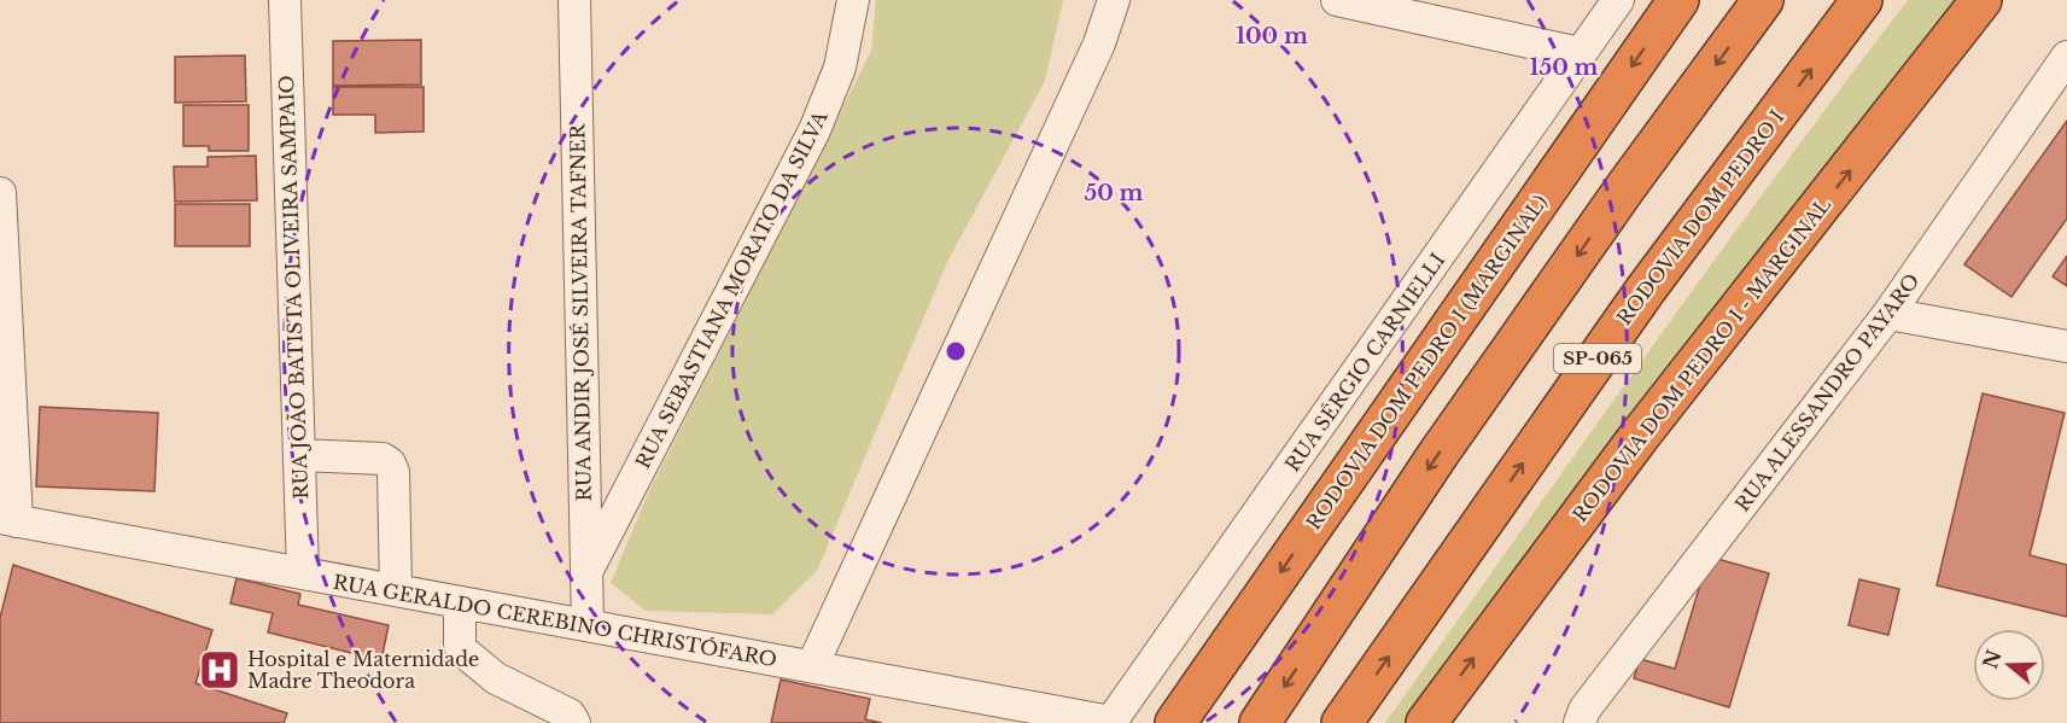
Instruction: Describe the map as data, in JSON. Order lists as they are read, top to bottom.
{
  "streets": {
    "highway": [
      "RODOVIA DOM PEDRO I",
      "SP-065",
      "RODOVIA DOM PEDRO I - MARGINAL",
      "RODOVIA DOM PEDRO I (MARGINAL)"
    ],
    "street": [
      "RUA JOÃO BATISTA OLIVEIRA SAMPAIO",
      "RUA SEBASTIANA MORATO DA SILVA",
      "RUA ANDIR JOSÉ SILVEIRA TAFNER",
      "RUA SÉRGIO CARNIELLI",
      "RUA ALESSANDRO PAYARO",
      "RUA GERALDO CEREBINO CHRISTÓFARO"
    ]
  },
  "crossings": [
    ["RUA JOÃO BATISTA OLIVEIRA SAMPAIO", "RUA GERALDO CEREBINO CHRISTÓFARO"],
    ["RUA SEBASTIANA MORATO DA SILVA", "RUA ANDIR JOSÉ SILVEIRA TAFNER"],
    ["RUA ANDIR JOSÉ SILVEIRA TAFNER", "RUA GERALDO CEREBINO CHRISTÓFARO"],
    ["RUA SÉRGIO CARNIELLI", "RUA GERALDO CEREBINO CHRISTÓFARO"]
  ],
  "places": {
    "hospital": ["Hospital e Maternidade Madre Theodora"]
  },
  "north": "left",
  "rings": ["100 m", "150 m", "50 m"]
}
